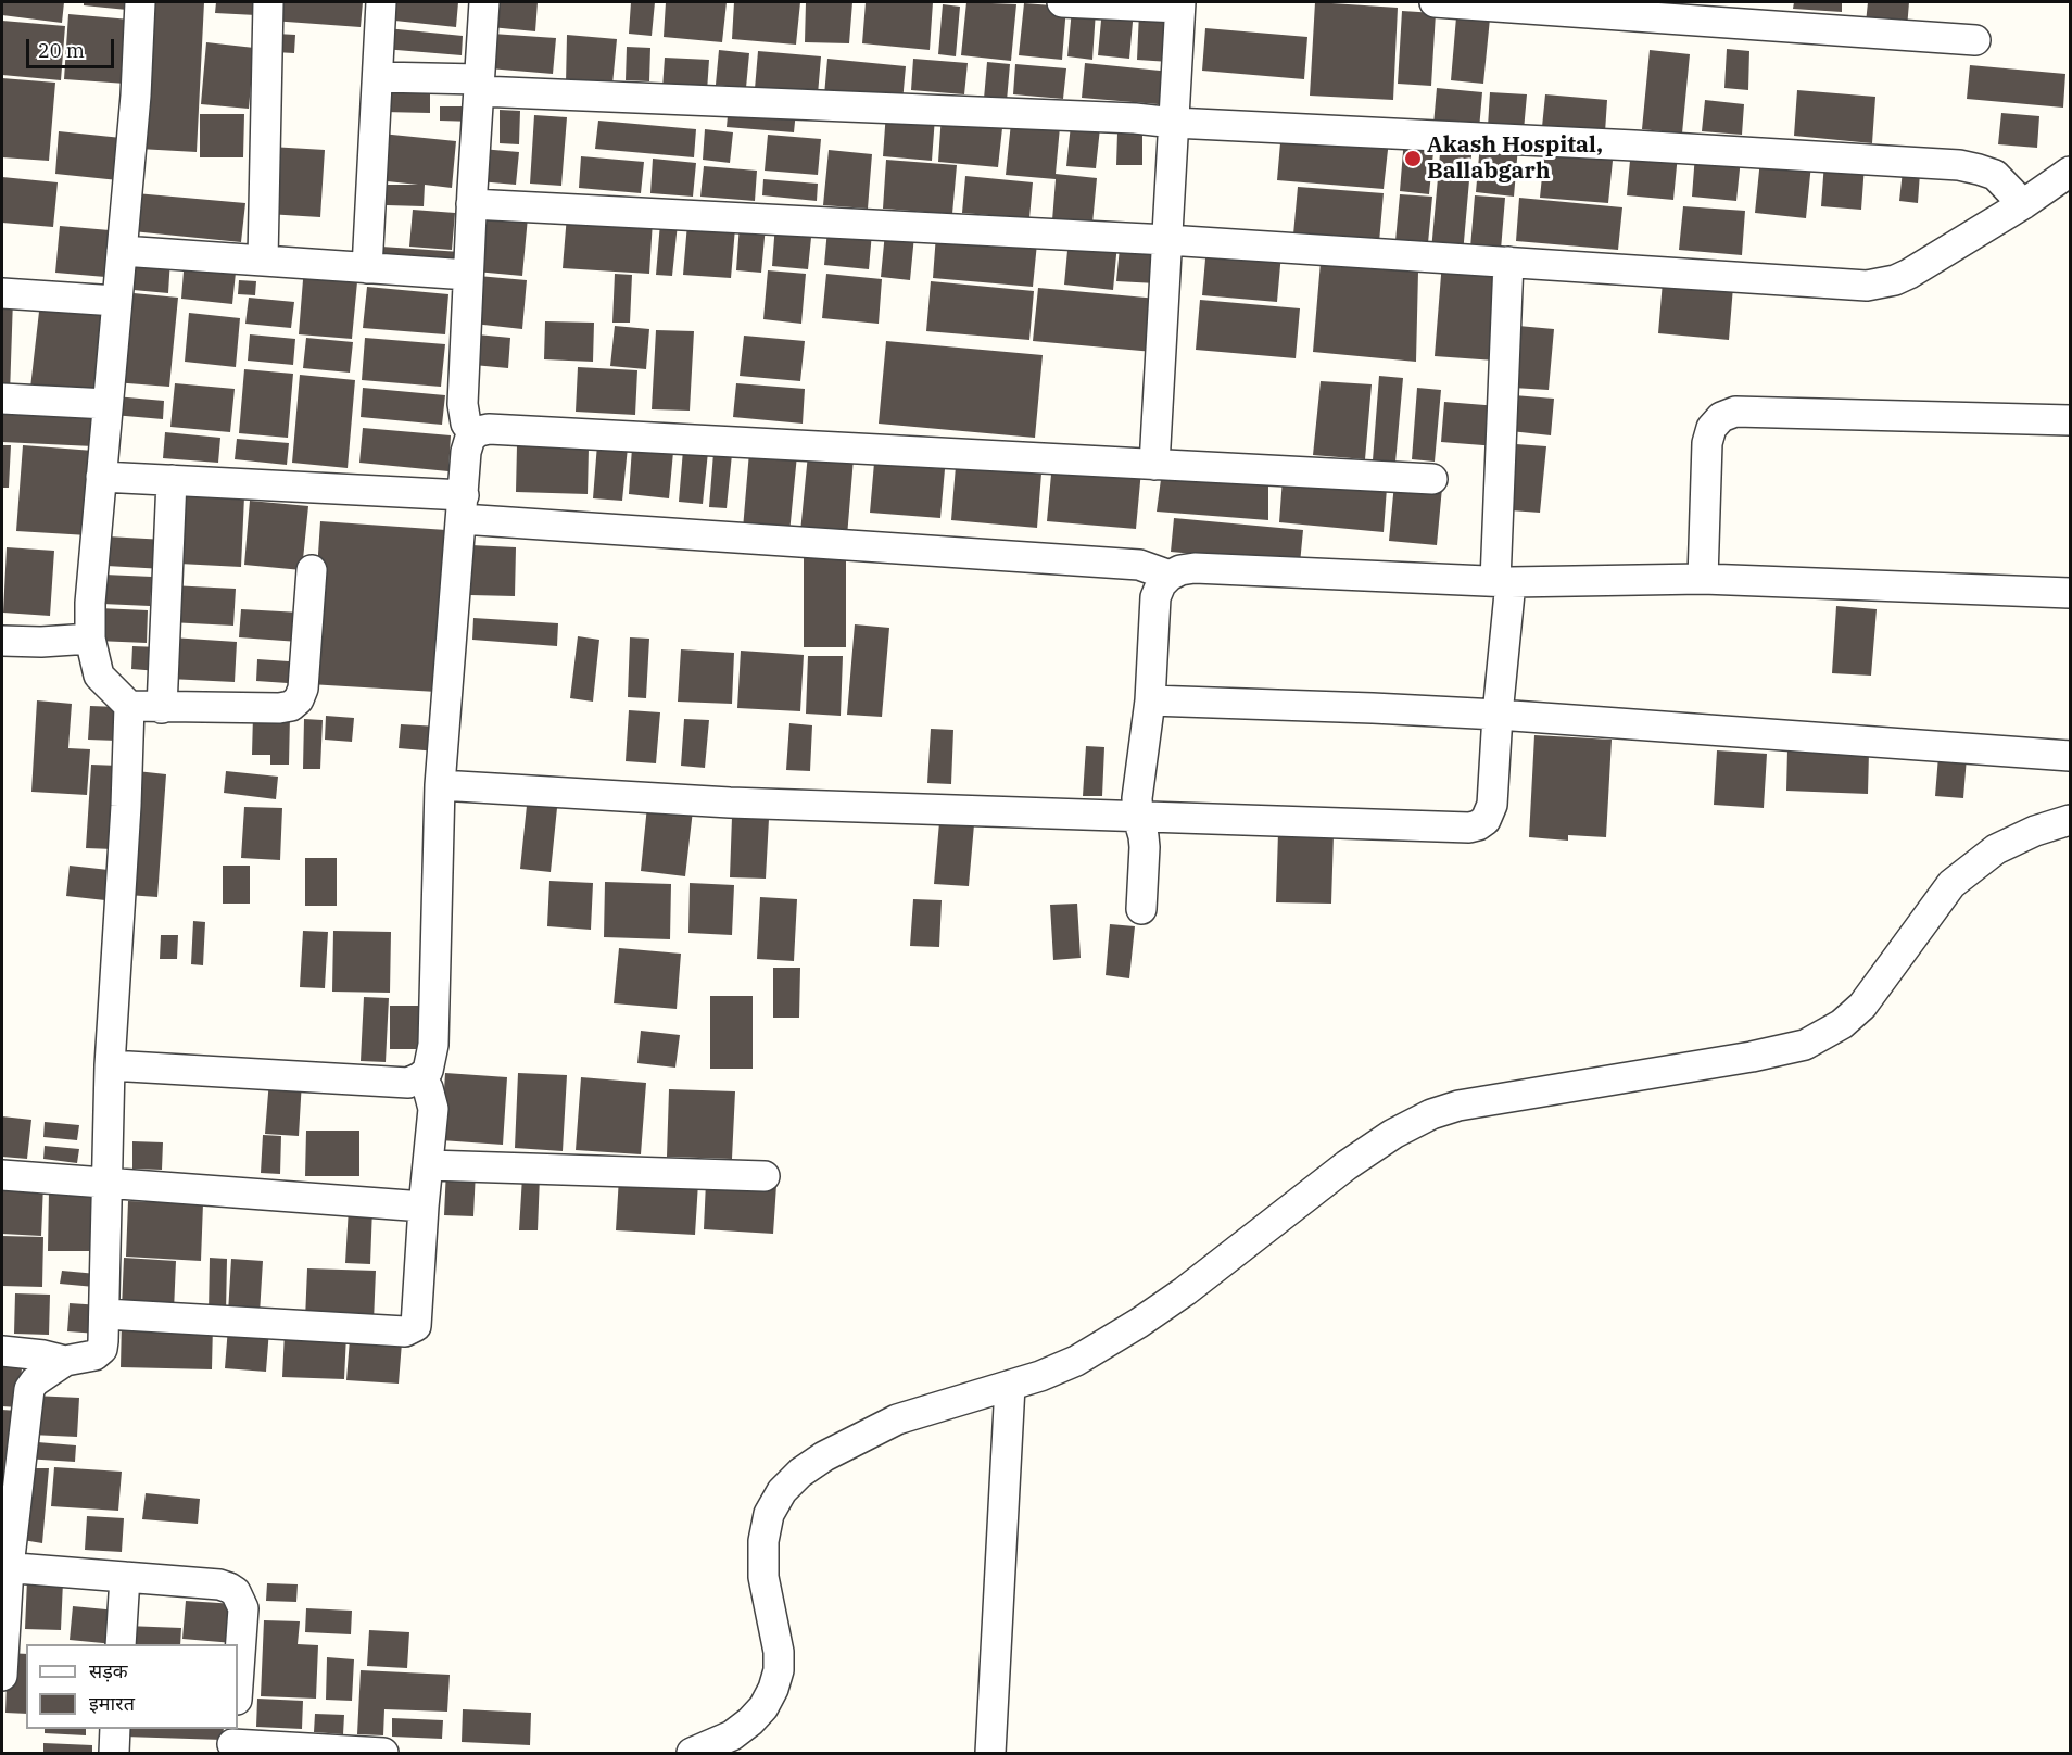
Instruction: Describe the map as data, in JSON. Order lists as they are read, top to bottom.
{
  "places": ["Akash Hospital, Ballabgarh"],
  "legend": ["सड़क", "इमारत"],
  "scale_bar": "20 m"
}
